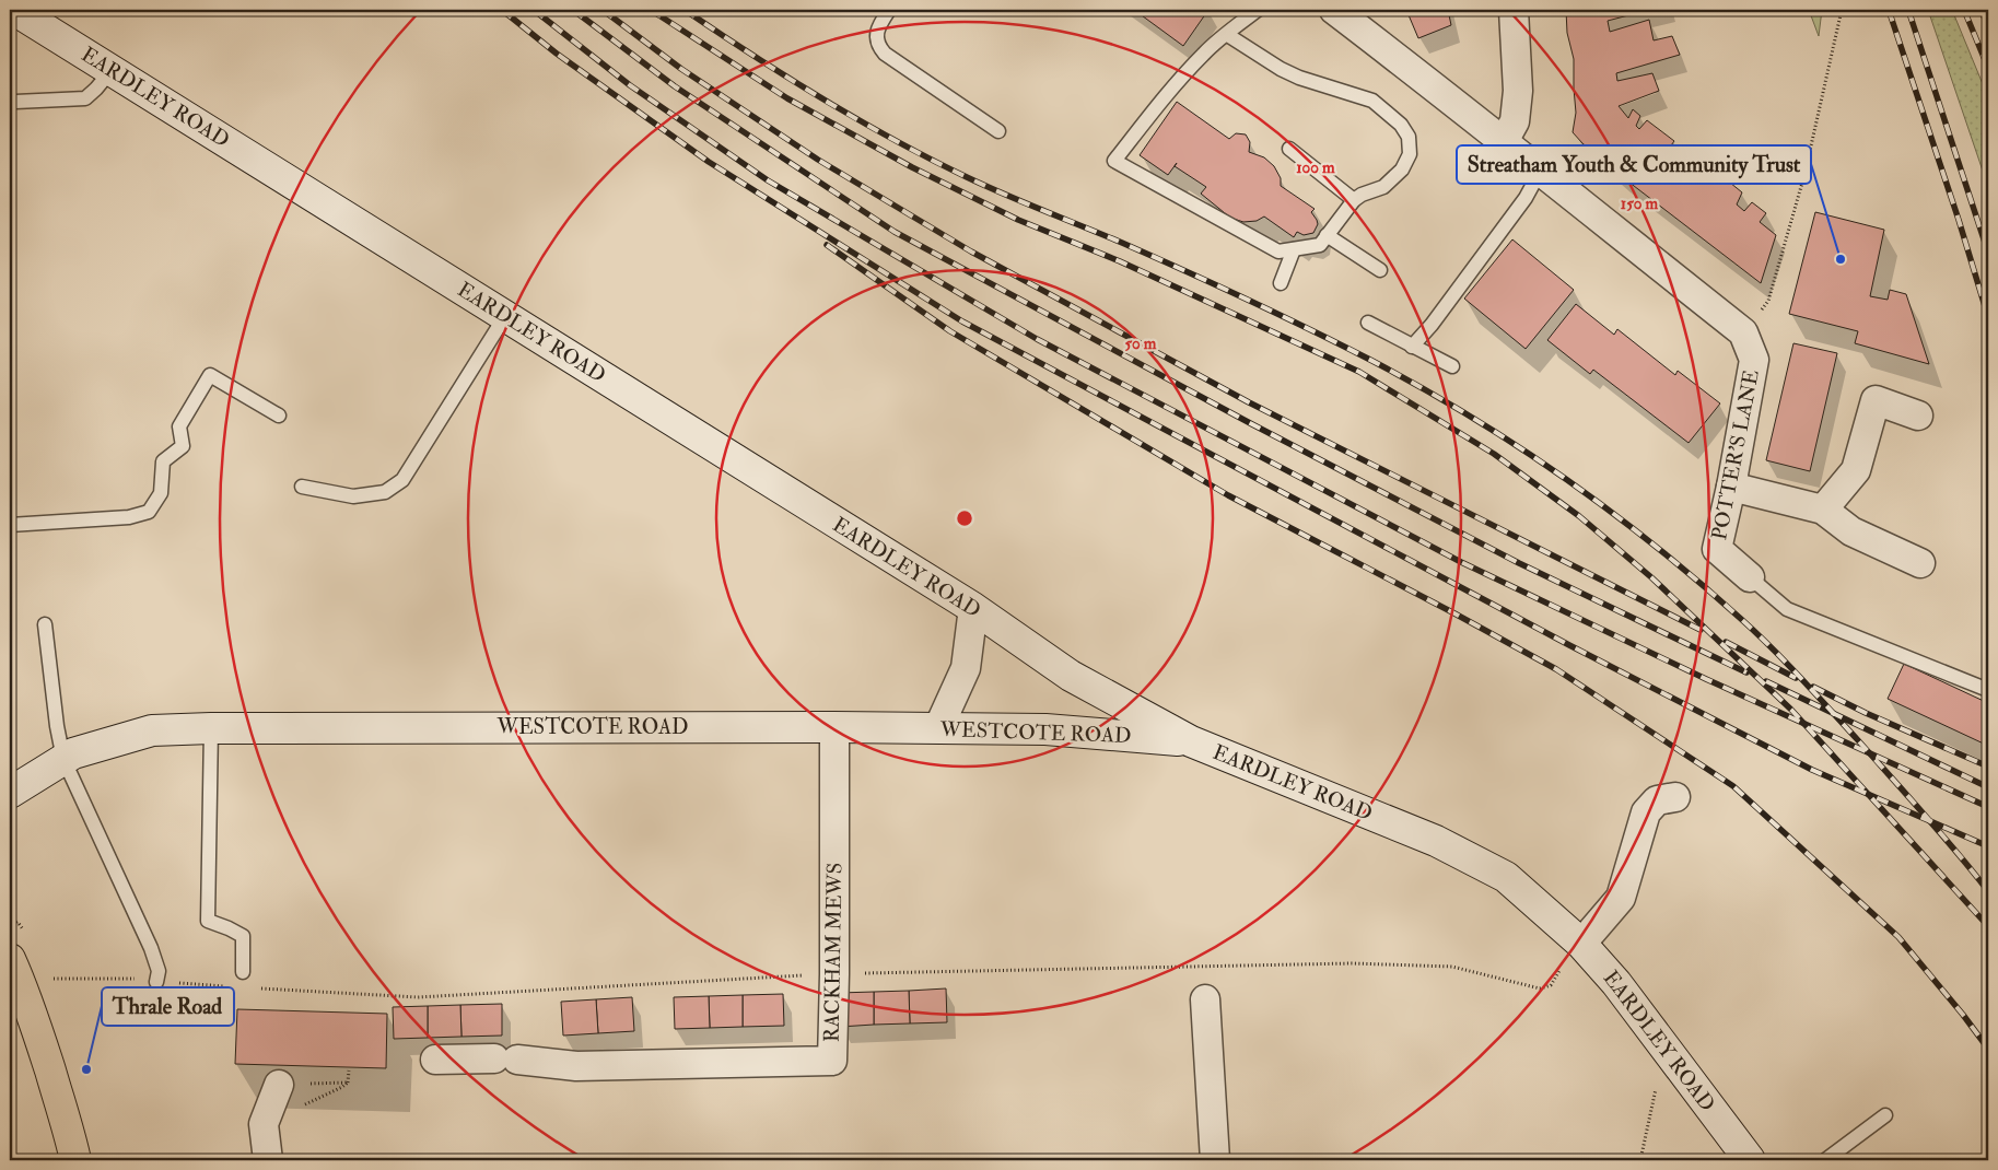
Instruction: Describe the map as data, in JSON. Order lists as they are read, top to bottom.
{
  "streets": {
    "street": [
      "EARDLEY ROAD",
      "POTTER'S LANE",
      "WESTCOTE ROAD",
      "RACKHAM MEWS"
    ]
  },
  "crossings": [
    ["EARDLEY ROAD", "WESTCOTE ROAD"],
    ["WESTCOTE ROAD", "RACKHAM MEWS"]
  ],
  "places": ["Streatham Youth & Community Trust", "Thrale Road"],
  "rings": ["100 m", "150 m", "50 m"]
}
